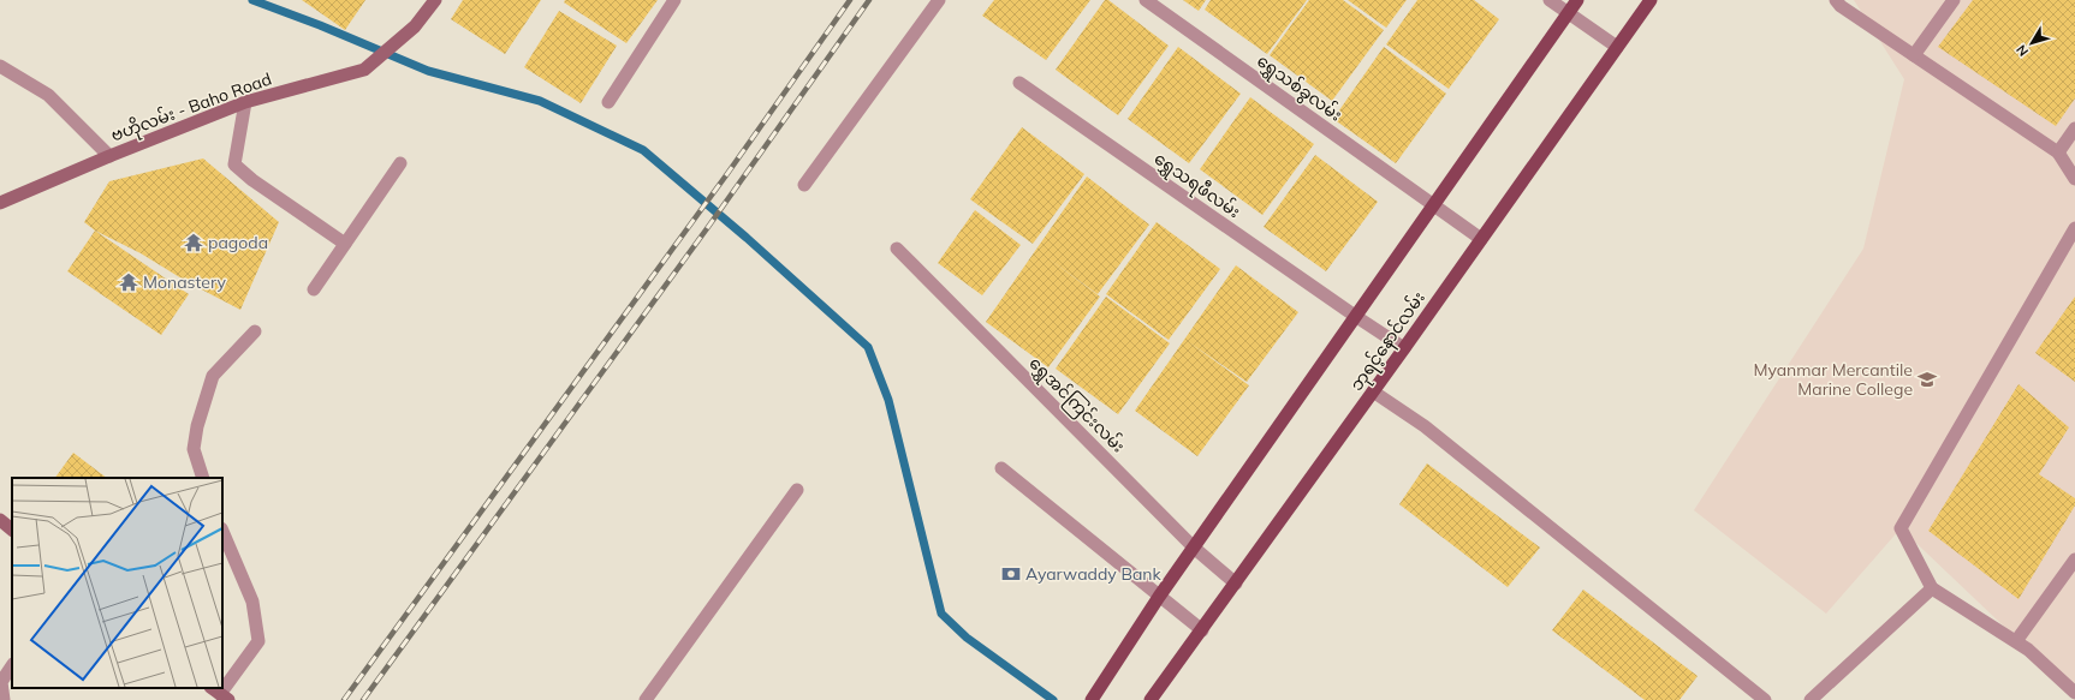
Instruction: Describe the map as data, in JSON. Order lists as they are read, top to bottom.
{
  "streets": {
    "main road": ["ဗဟိုလမ်း - Baho Road", "ဘုရင့်နောင်လမ်း"],
    "street": ["ရွှေသစ်ခွလမ်း", "ရွှေသရဖီလမ်း", "ရွှေအင်ကြင်းလမ်း"]
  },
  "crossings": [
    ["ရွှေသစ်ခွလမ်း", "ဘုရင့်နောင်လမ်း"],
    ["ရွှေသရဖီလမ်း", "ဘုရင့်နောင်လမ်း"],
    ["ဘုရင့်နောင်လမ်း", "ရွှေအင်ကြင်းလမ်း"]
  ],
  "places": {
    "temple": ["pagoda", "Monastery"],
    "school or university": ["Myanmar Mercantile Marine College"],
    "bank": ["Ayarwaddy Bank"]
  },
  "north": "bottom left"
}
